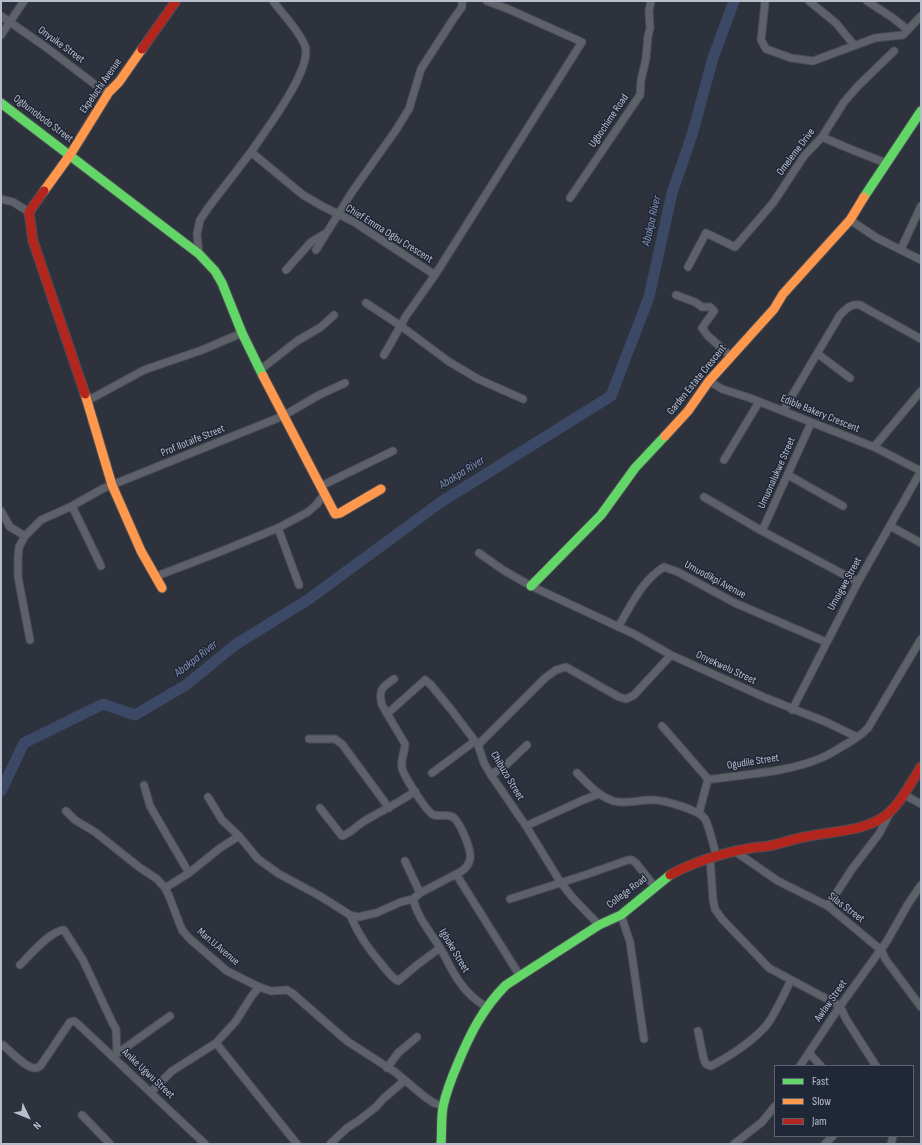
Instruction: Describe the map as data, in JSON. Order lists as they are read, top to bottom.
{
  "streets": {
    "street": [
      "Onyuike Street",
      "Ekpeluchi Avenue",
      "Ogbunobodo Street",
      "Ugbochime Road",
      "Omeleme Drive",
      "Chief Emma Ogbu Crescent",
      "Garden Estate Crescent",
      "Edible Bakery Crescent",
      "Prof Ilotaife Street",
      "Umuonalukwe Street",
      "Umuodikpi Avenue",
      "Umoigwe Street",
      "Onyekwelu Street",
      "Ogudile Street",
      "Chibuzo Street",
      "College Road",
      "Silas Street",
      "Man.U.Avenue",
      "Igboke Street",
      "Awlaw Street",
      "Anike Ugwu Street"
    ]
  },
  "crossings": [
    ["Onyuike Street", "Ekpeluchi Avenue"],
    ["Ekpeluchi Avenue", "Ogbunobodo Street"],
    ["Ogbunobodo Street", "Prof Ilotaife Street"],
    ["Garden Estate Crescent", "Edible Bakery Crescent"],
    ["Garden Estate Crescent", "Onyekwelu Street"],
    ["Edible Bakery Crescent", "Umuonalukwe Street"],
    ["Edible Bakery Crescent", "Umoigwe Street"],
    ["Umuodikpi Avenue", "Umoigwe Street"],
    ["Umuodikpi Avenue", "Onyekwelu Street"],
    ["Umoigwe Street", "Onyekwelu Street"],
    ["Onyekwelu Street", "Ogudile Street"],
    ["Chibuzo Street", "College Road"],
    ["College Road", "Silas Street"],
    ["College Road", "Man.U.Avenue"],
    ["College Road", "Igboke Street"],
    ["Silas Street", "Awlaw Street"]
  ],
  "water": ["Abakpa River"],
  "legend": ["Fast", "Slow", "Jam"],
  "north": "bottom right"
}
